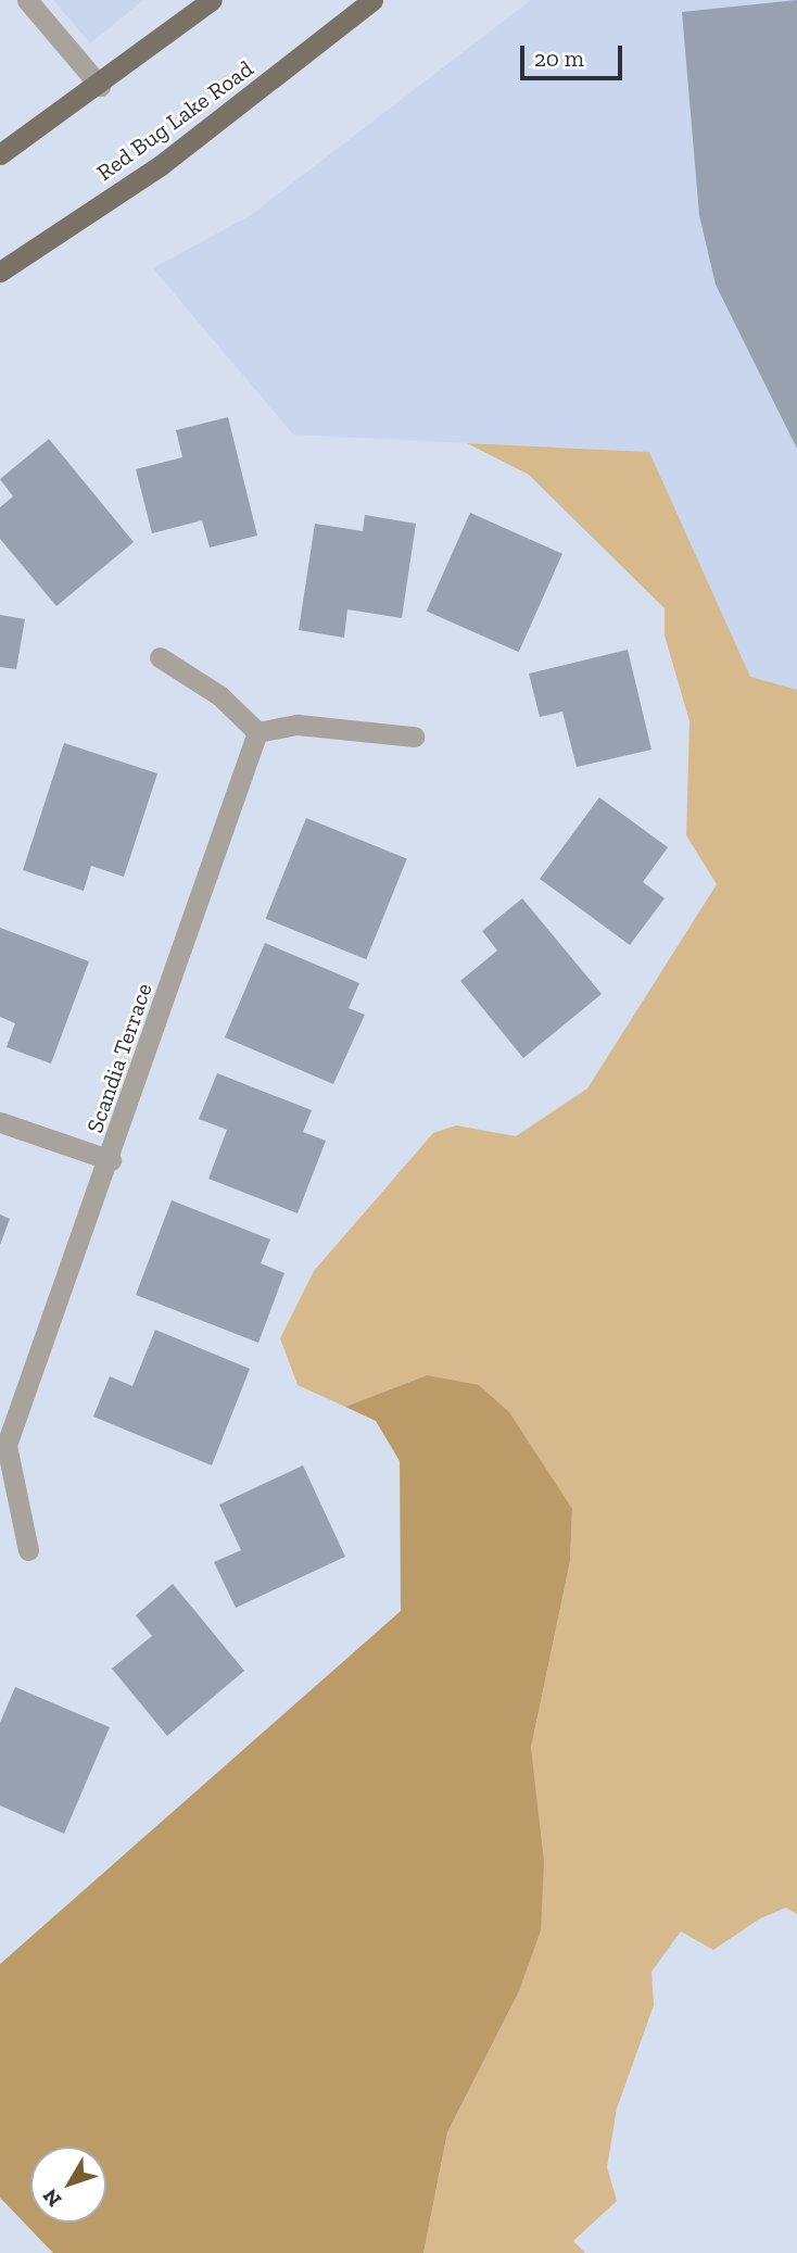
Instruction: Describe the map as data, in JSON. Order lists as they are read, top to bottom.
{
  "streets": {
    "main road": ["Red Bug Lake Road"],
    "street": ["Scandia Terrace"]
  },
  "scale_bar": "20 m",
  "north": "bottom left"
}
